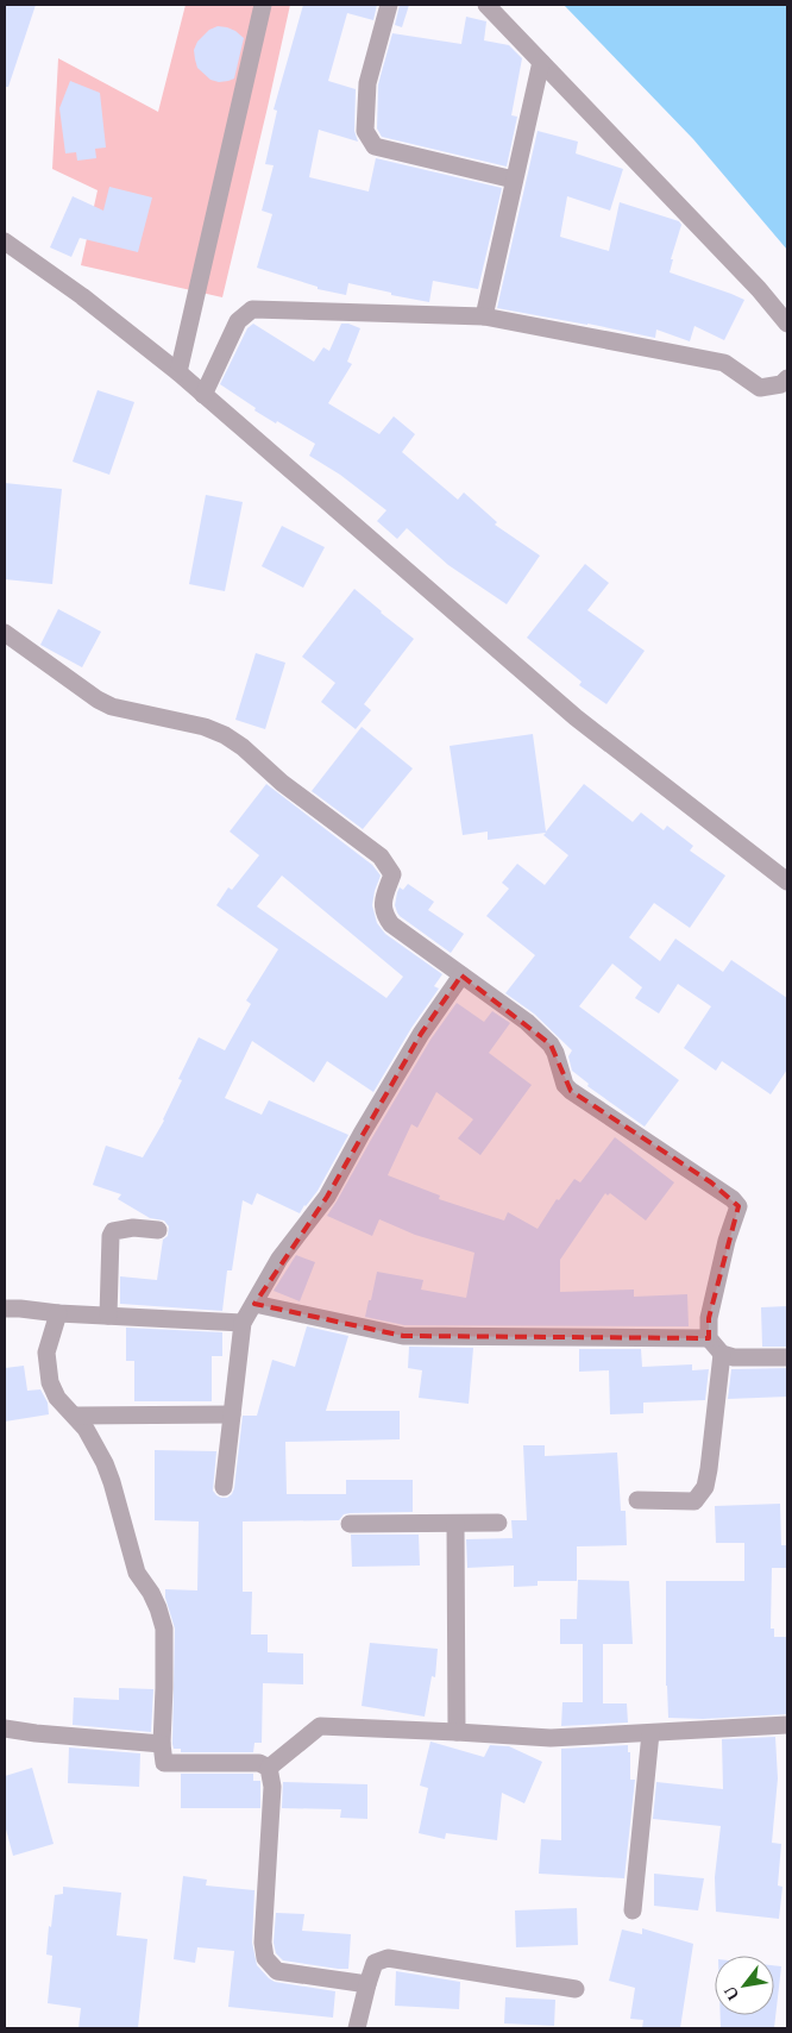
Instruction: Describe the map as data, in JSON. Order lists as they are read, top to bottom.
{
  "north": "bottom left"
}
